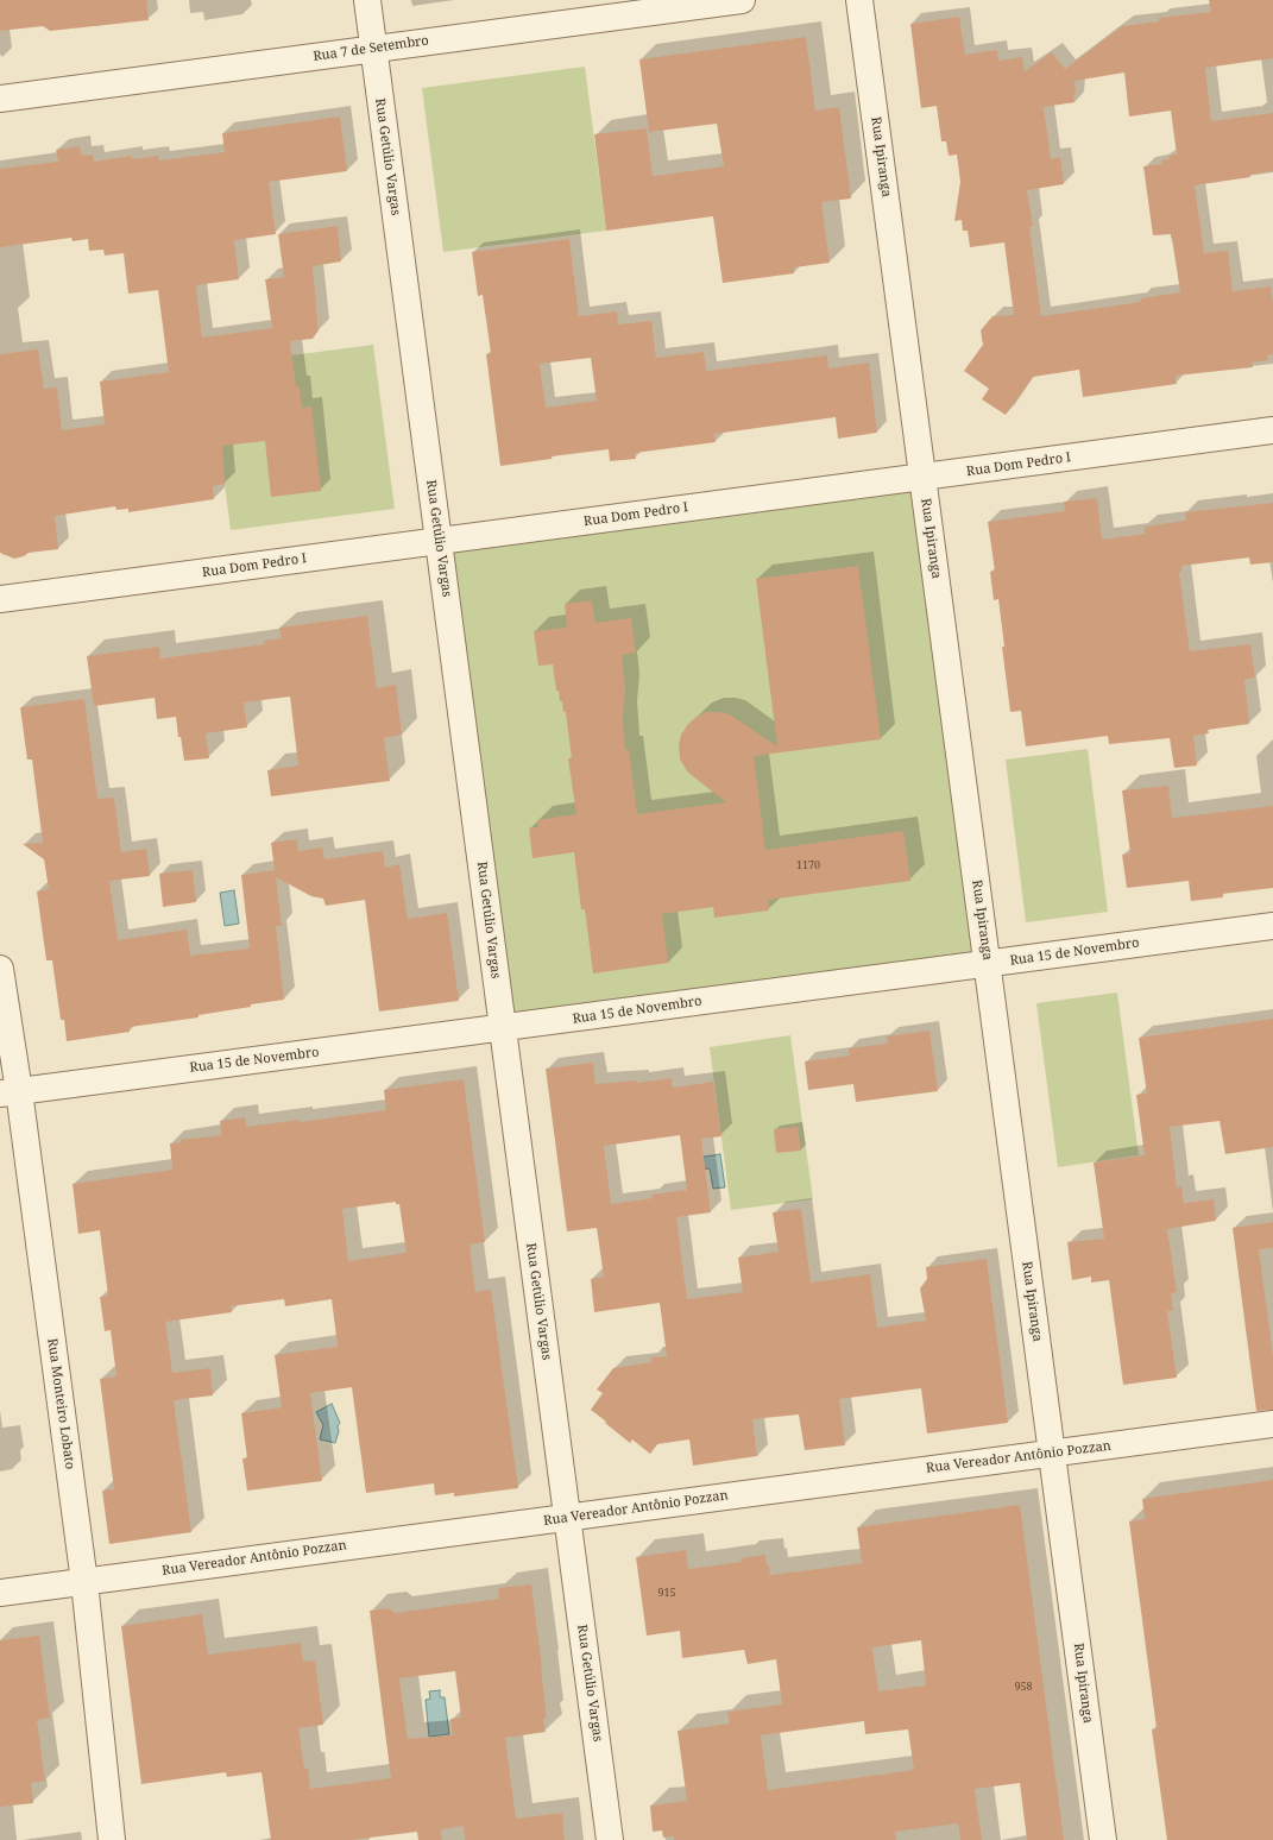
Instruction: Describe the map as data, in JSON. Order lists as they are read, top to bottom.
{
  "streets": {
    "street": [
      "Rua 7 de Setembro",
      "Rua Getúlio Vargas",
      "Rua Ipiranga",
      "Rua Dom Pedro I",
      "Rua 15 de Novembro",
      "Rua Monteiro Lobato",
      "Rua Vereador Antônio Pozzan"
    ]
  },
  "crossings": [
    ["Rua 7 de Setembro", "Rua Getúlio Vargas"],
    ["Rua Getúlio Vargas", "Rua Dom Pedro I"],
    ["Rua Getúlio Vargas", "Rua 15 de Novembro"],
    ["Rua Getúlio Vargas", "Rua Vereador Antônio Pozzan"],
    ["Rua Ipiranga", "Rua Dom Pedro I"],
    ["Rua Ipiranga", "Rua 15 de Novembro"],
    ["Rua Ipiranga", "Rua Vereador Antônio Pozzan"],
    ["Rua 15 de Novembro", "Rua Monteiro Lobato"],
    ["Rua Monteiro Lobato", "Rua Vereador Antônio Pozzan"]
  ],
  "house_numbers": ["1170", "915", "958"]
}
